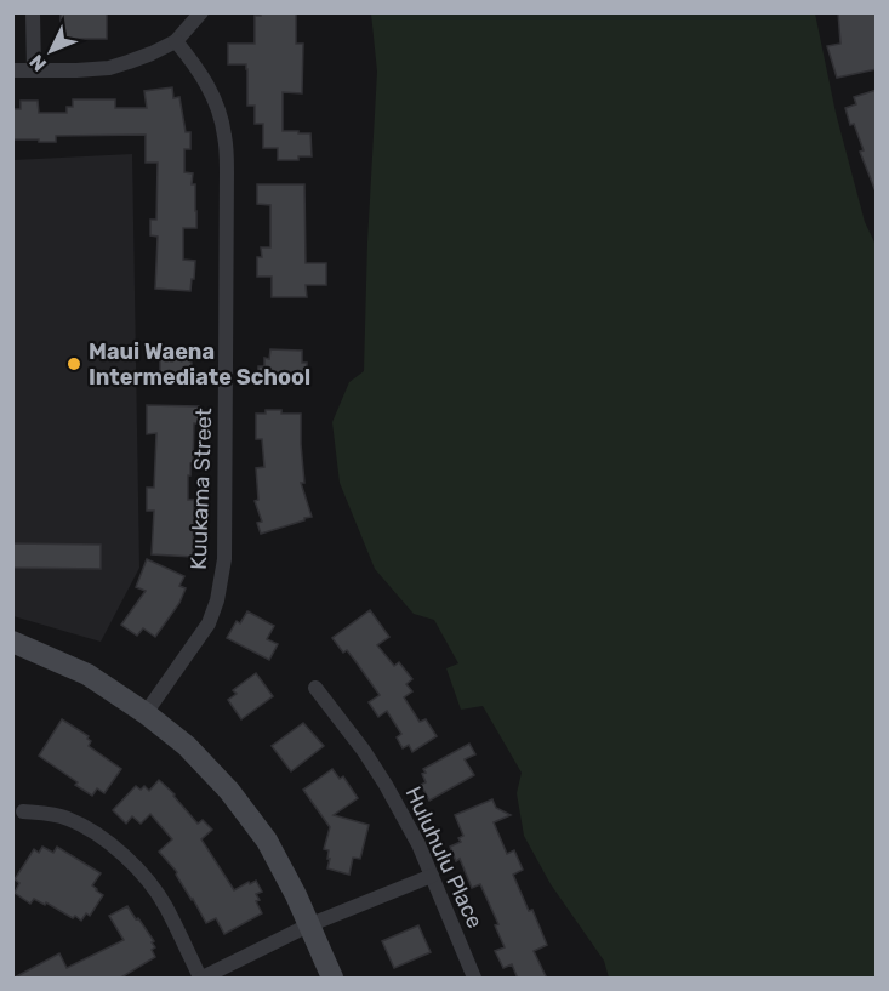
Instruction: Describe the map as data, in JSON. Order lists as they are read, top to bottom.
{
  "streets": {
    "street": ["Kuukama Street", "Huluhulu Place"]
  },
  "places": ["Maui Waena Intermediate School"],
  "north": "bottom left"
}
